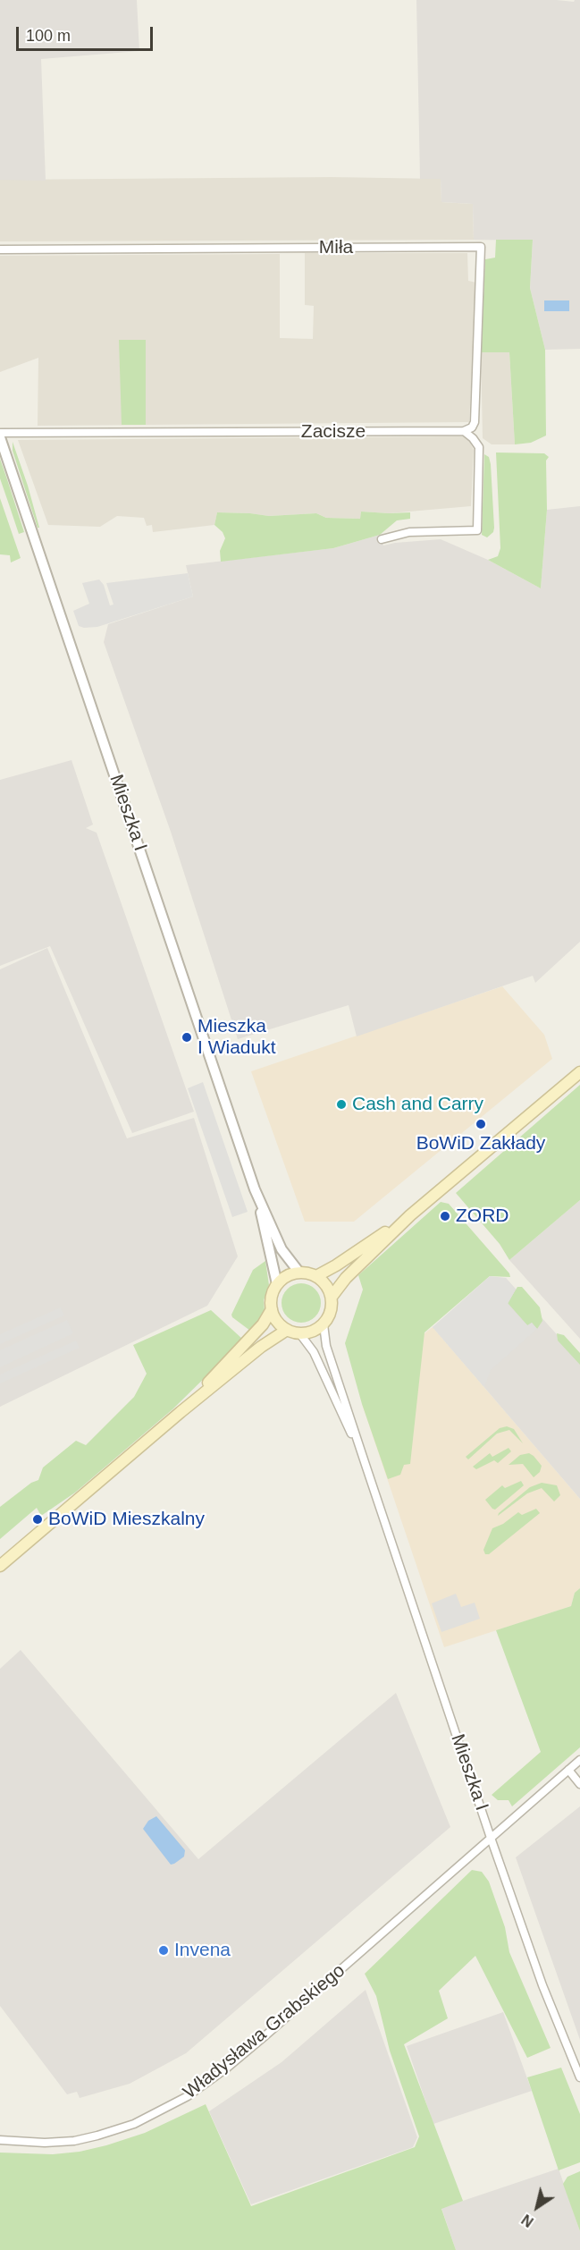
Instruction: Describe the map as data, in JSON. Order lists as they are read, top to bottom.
{
  "streets": {
    "street": [
      "Miła",
      "Zacisze",
      "Mieszka I",
      "Władysława Grabskiego"
    ]
  },
  "crossings": [
    ["Miła", "Zacisze"],
    ["Mieszka I", "Władysława Grabskiego"]
  ],
  "places": [
    "Mieszka I Wiadukt",
    "Cash and Carry",
    "BoWiD Zakłady",
    "ZORD",
    "BoWiD Mieszkalny",
    "Invena"
  ],
  "scale_bar": "100 m",
  "north": "bottom left"
}
